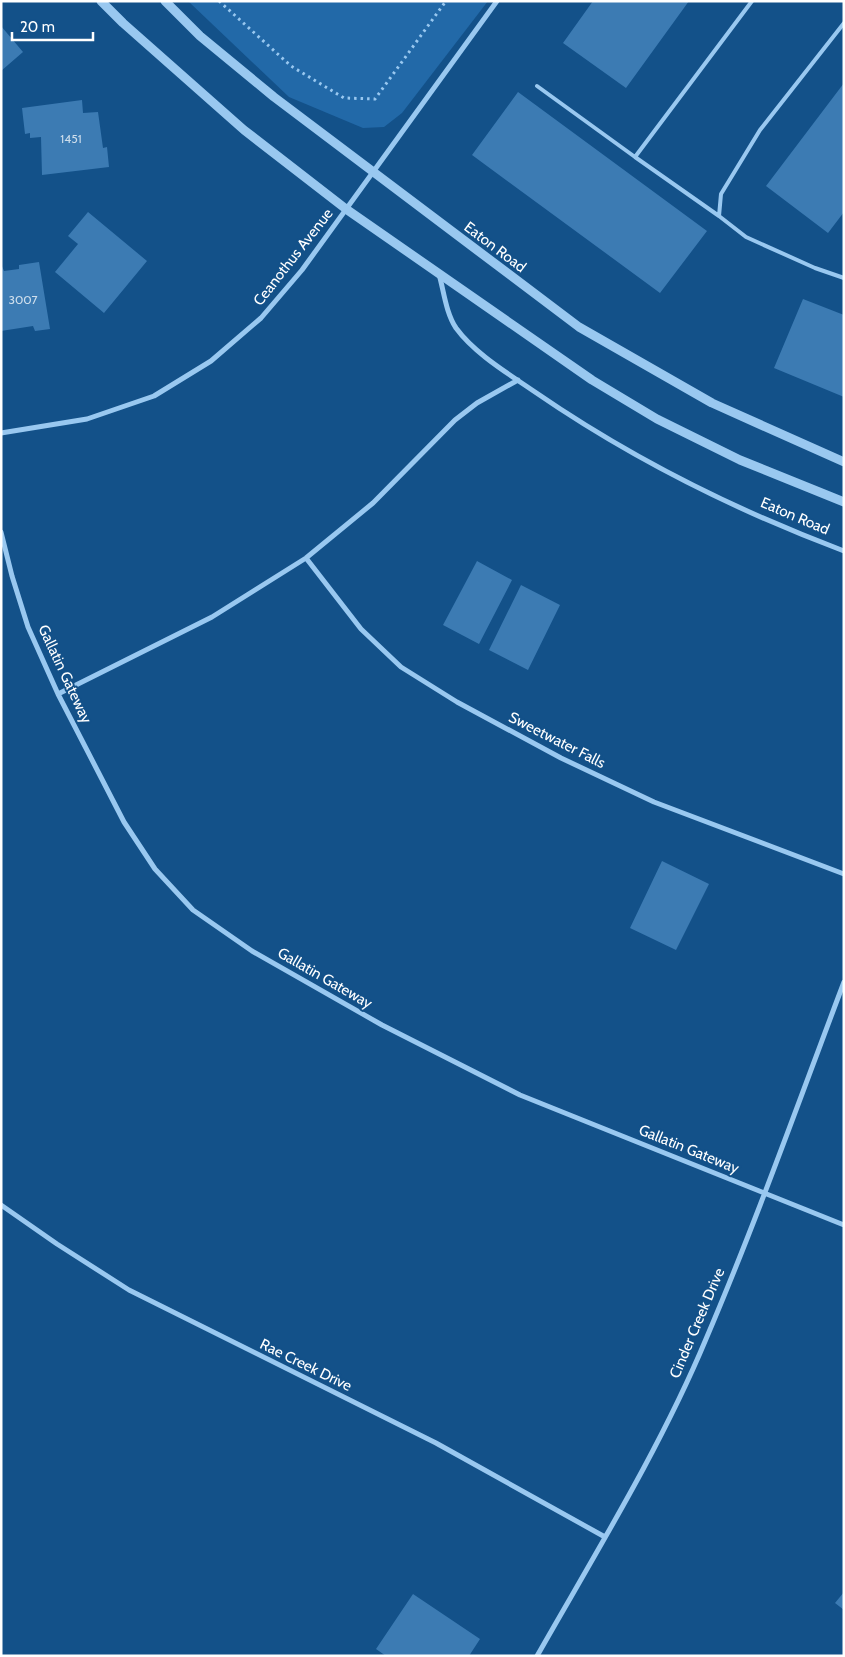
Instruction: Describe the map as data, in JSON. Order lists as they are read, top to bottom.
{
  "streets": {
    "street": [
      "Eaton Road",
      "Ceanothus Avenue",
      "Gallatin Gateway",
      "Sweetwater Falls",
      "Cinder Creek Drive",
      "Rae Creek Drive"
    ]
  },
  "crossings": [
    ["Eaton Road", "Ceanothus Avenue"],
    ["Gallatin Gateway", "Cinder Creek Drive"],
    ["Cinder Creek Drive", "Rae Creek Drive"]
  ],
  "house_numbers": ["1451", "3007"],
  "scale_bar": "20 m"
}
